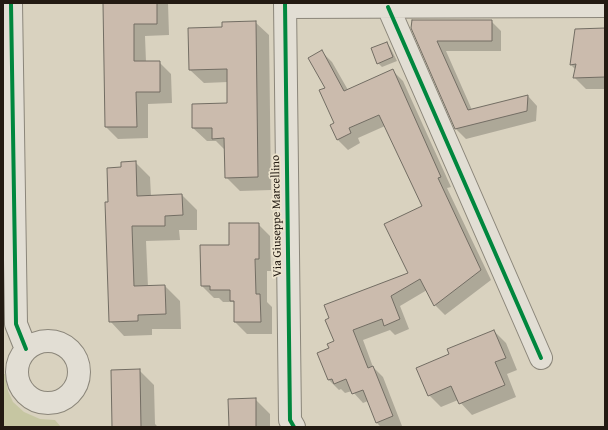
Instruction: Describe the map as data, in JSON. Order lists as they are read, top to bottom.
{
  "streets": {
    "street": ["Via Giuseppe Marcellino"]
  }
}
